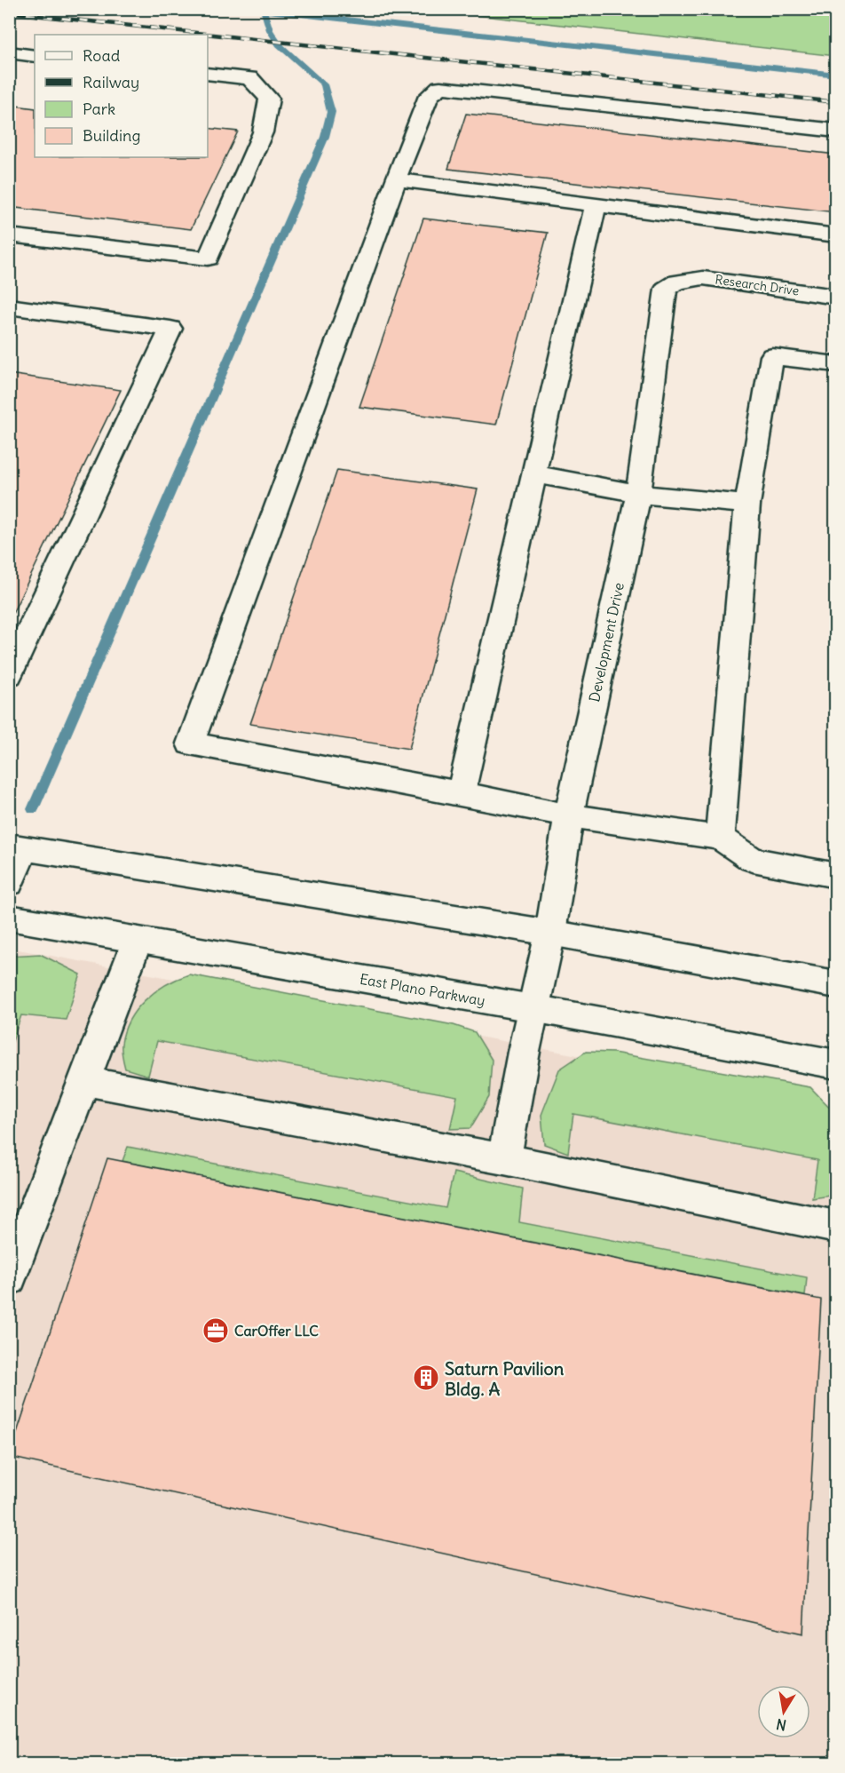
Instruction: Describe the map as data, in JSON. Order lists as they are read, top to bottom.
{
  "streets": {
    "main road": ["Research Drive", "Development Drive", "East Plano Parkway"]
  },
  "crossings": [
    ["Research Drive", "Development Drive"],
    ["Development Drive", "East Plano Parkway"]
  ],
  "places": {
    "office": ["CarOffer LLC"],
    "building": ["Saturn Pavilion Bldg. A"]
  },
  "legend": [
    "Road",
    "Railway",
    "Park",
    "Building"
  ],
  "north": "bottom"
}
